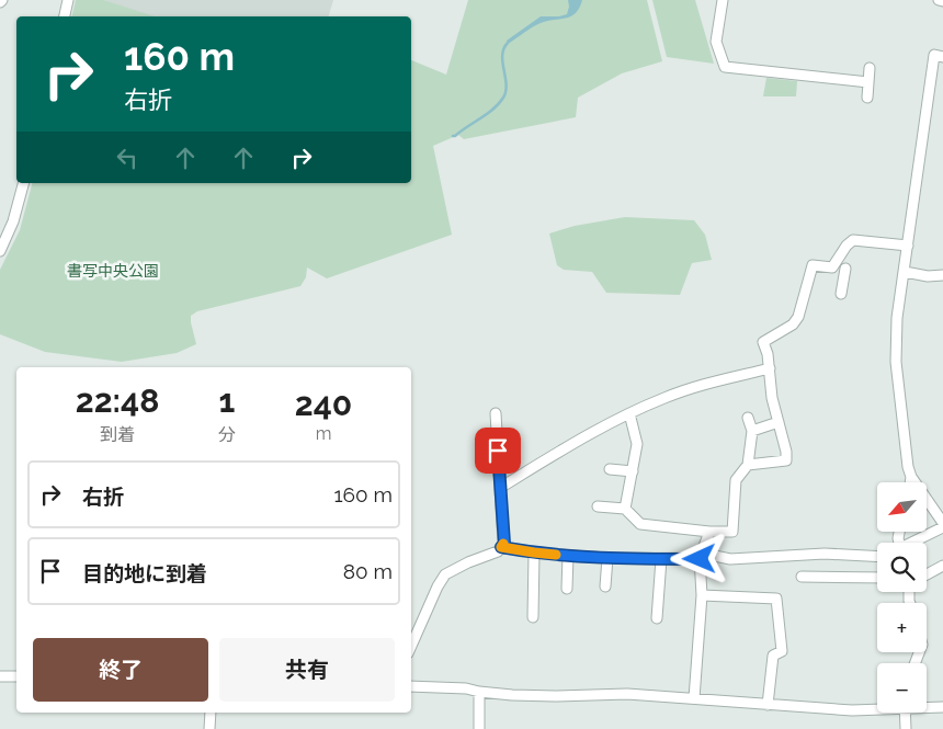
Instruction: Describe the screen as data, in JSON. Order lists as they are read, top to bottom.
{
  "parks": ["書写中央公園"],
  "north": "bottom left",
  "page": {
    "turn": ["160 m", "右折"],
    "eta": [
      "22:48",
      "到着",
      "1",
      "分",
      "240",
      "m"
    ],
    "list": [
      {
        "name": "右折",
        "value": "160 m"
      },
      {
        "name": "目的地に到着",
        "value": "80 m"
      }
    ],
    "map_buttons": ["+", "−"],
    "buttons": ["終了", "共有"]
  }
}
